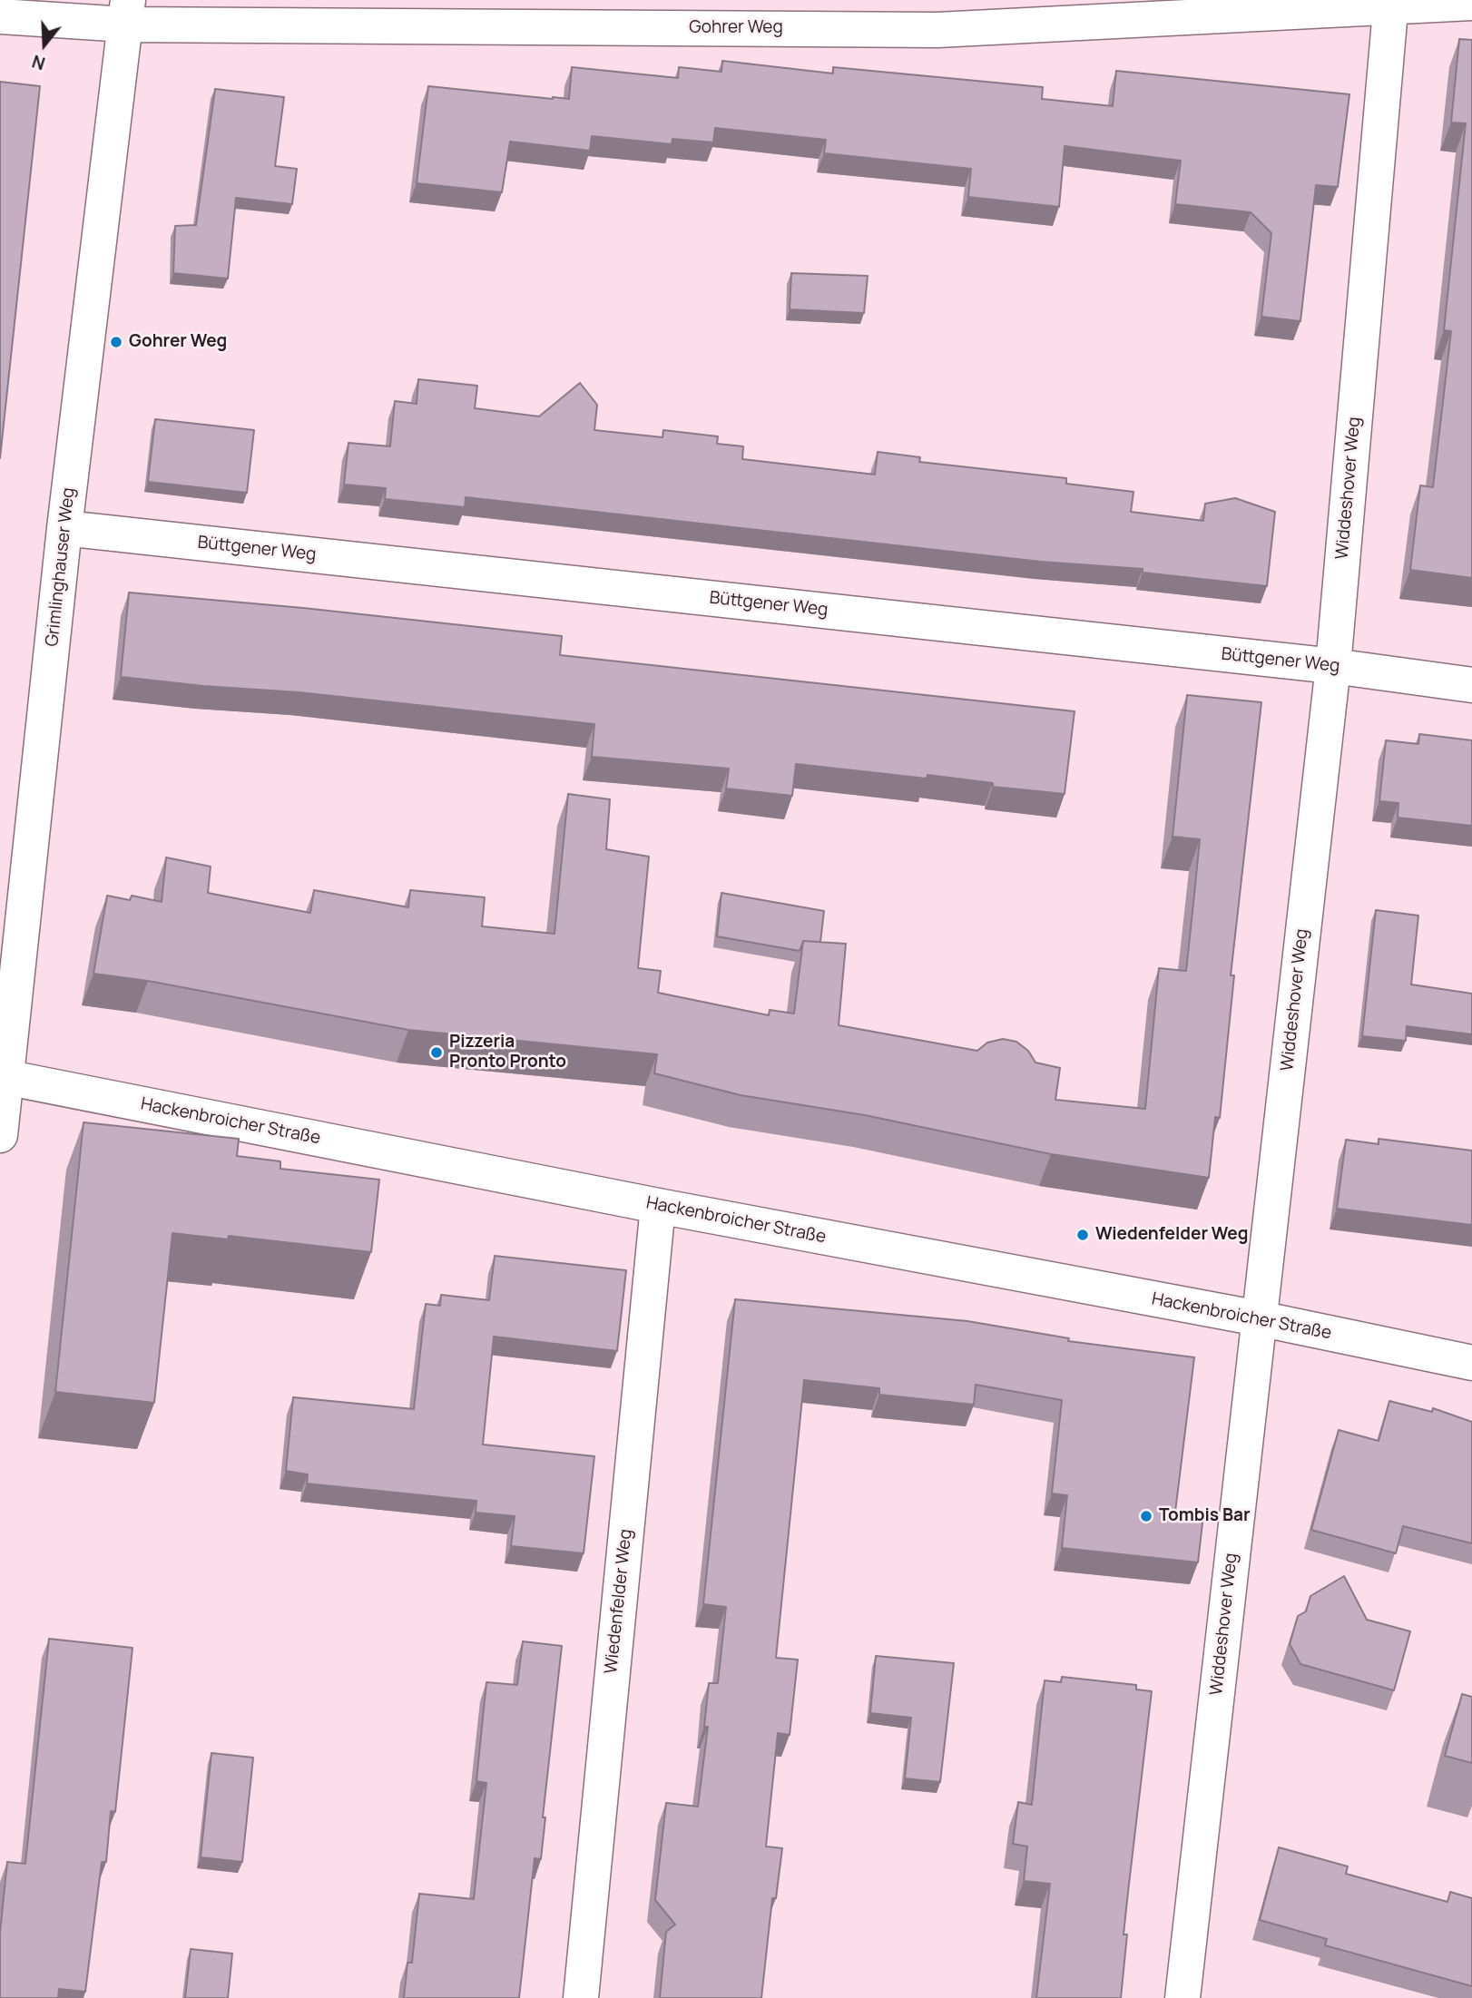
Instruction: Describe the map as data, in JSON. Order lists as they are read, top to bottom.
{
  "streets": {
    "street": [
      "Gohrer Weg",
      "Widdeshover Weg",
      "Büttgener Weg",
      "Grimlinghauser Weg",
      "Hackenbroicher Straße",
      "Wiedenfelder Weg"
    ]
  },
  "crossings": [
    ["Gohrer Weg", "Widdeshover Weg"],
    ["Gohrer Weg", "Grimlinghauser Weg"],
    ["Widdeshover Weg", "Büttgener Weg"],
    ["Widdeshover Weg", "Hackenbroicher Straße"],
    ["Büttgener Weg", "Grimlinghauser Weg"],
    ["Grimlinghauser Weg", "Hackenbroicher Straße"],
    ["Hackenbroicher Straße", "Wiedenfelder Weg"]
  ],
  "places": [
    "Gohrer Weg",
    "Pizzeria Pronto Pronto",
    "Wiedenfelder Weg",
    "Tombis Bar"
  ],
  "north": "bottom"
}
